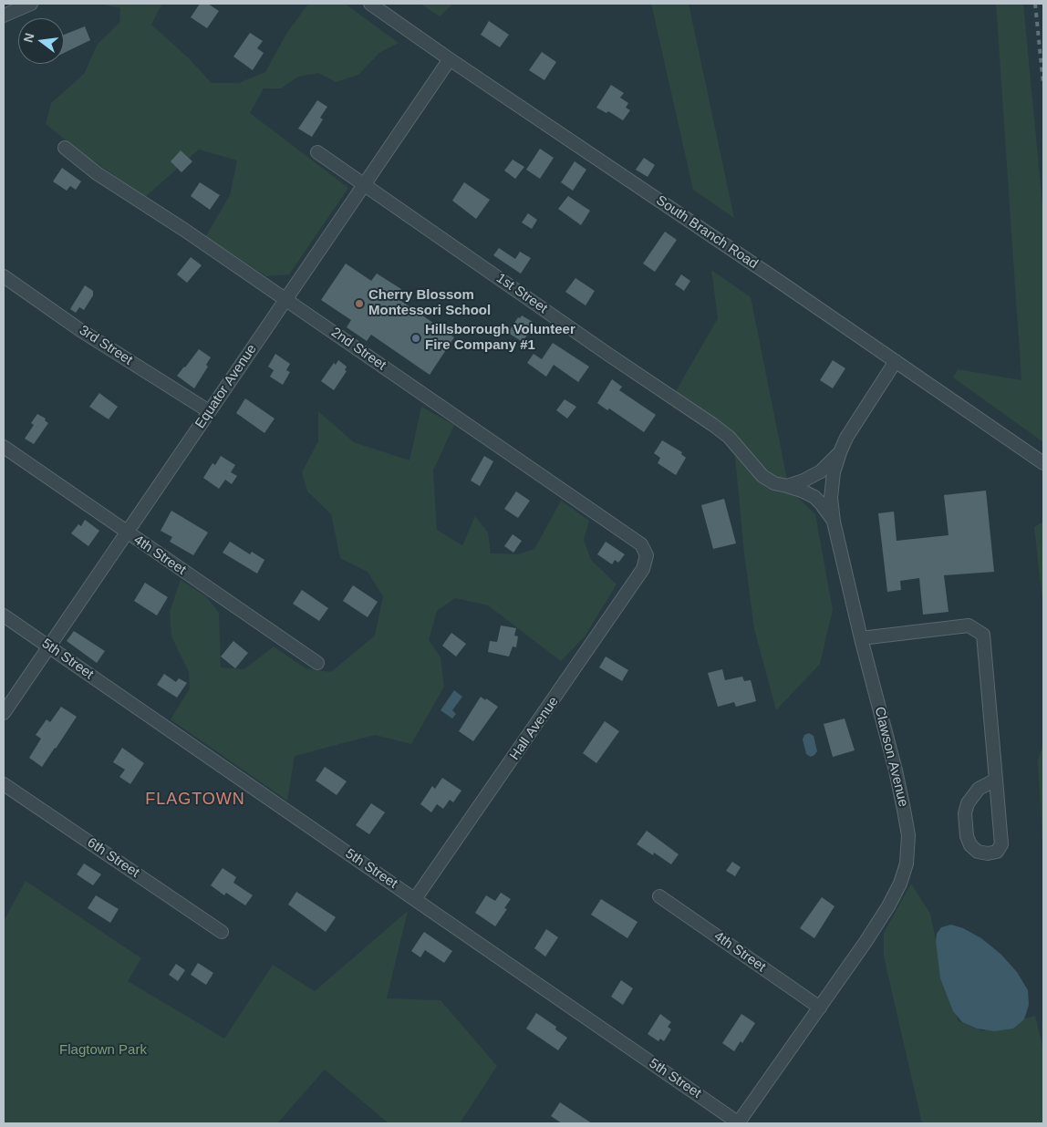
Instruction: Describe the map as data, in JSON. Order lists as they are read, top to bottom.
{
  "streets": {
    "street": [
      "South Branch Road",
      "1st Street",
      "3rd Street",
      "2nd Street",
      "Equator Avenue",
      "4th Street",
      "5th Street",
      "Hall Avenue",
      "Clawson Avenue",
      "6th Street"
    ]
  },
  "crossings": [
    ["South Branch Road", "Equator Avenue"],
    ["South Branch Road", "Clawson Avenue"],
    ["1st Street", "Equator Avenue"],
    ["1st Street", "Clawson Avenue"],
    ["3rd Street", "Equator Avenue"],
    ["2nd Street", "Equator Avenue"],
    ["2nd Street", "Hall Avenue"],
    ["Equator Avenue", "4th Street"],
    ["Equator Avenue", "5th Street"],
    ["4th Street", "Clawson Avenue"],
    ["5th Street", "Hall Avenue"],
    ["5th Street", "Clawson Avenue"]
  ],
  "districts": ["FLAGTOWN"],
  "parks": ["Flagtown Park"],
  "places": ["Cherry Blossom Montessori School", "Hillsborough Volunteer Fire Company #1"],
  "north": "left"
}
